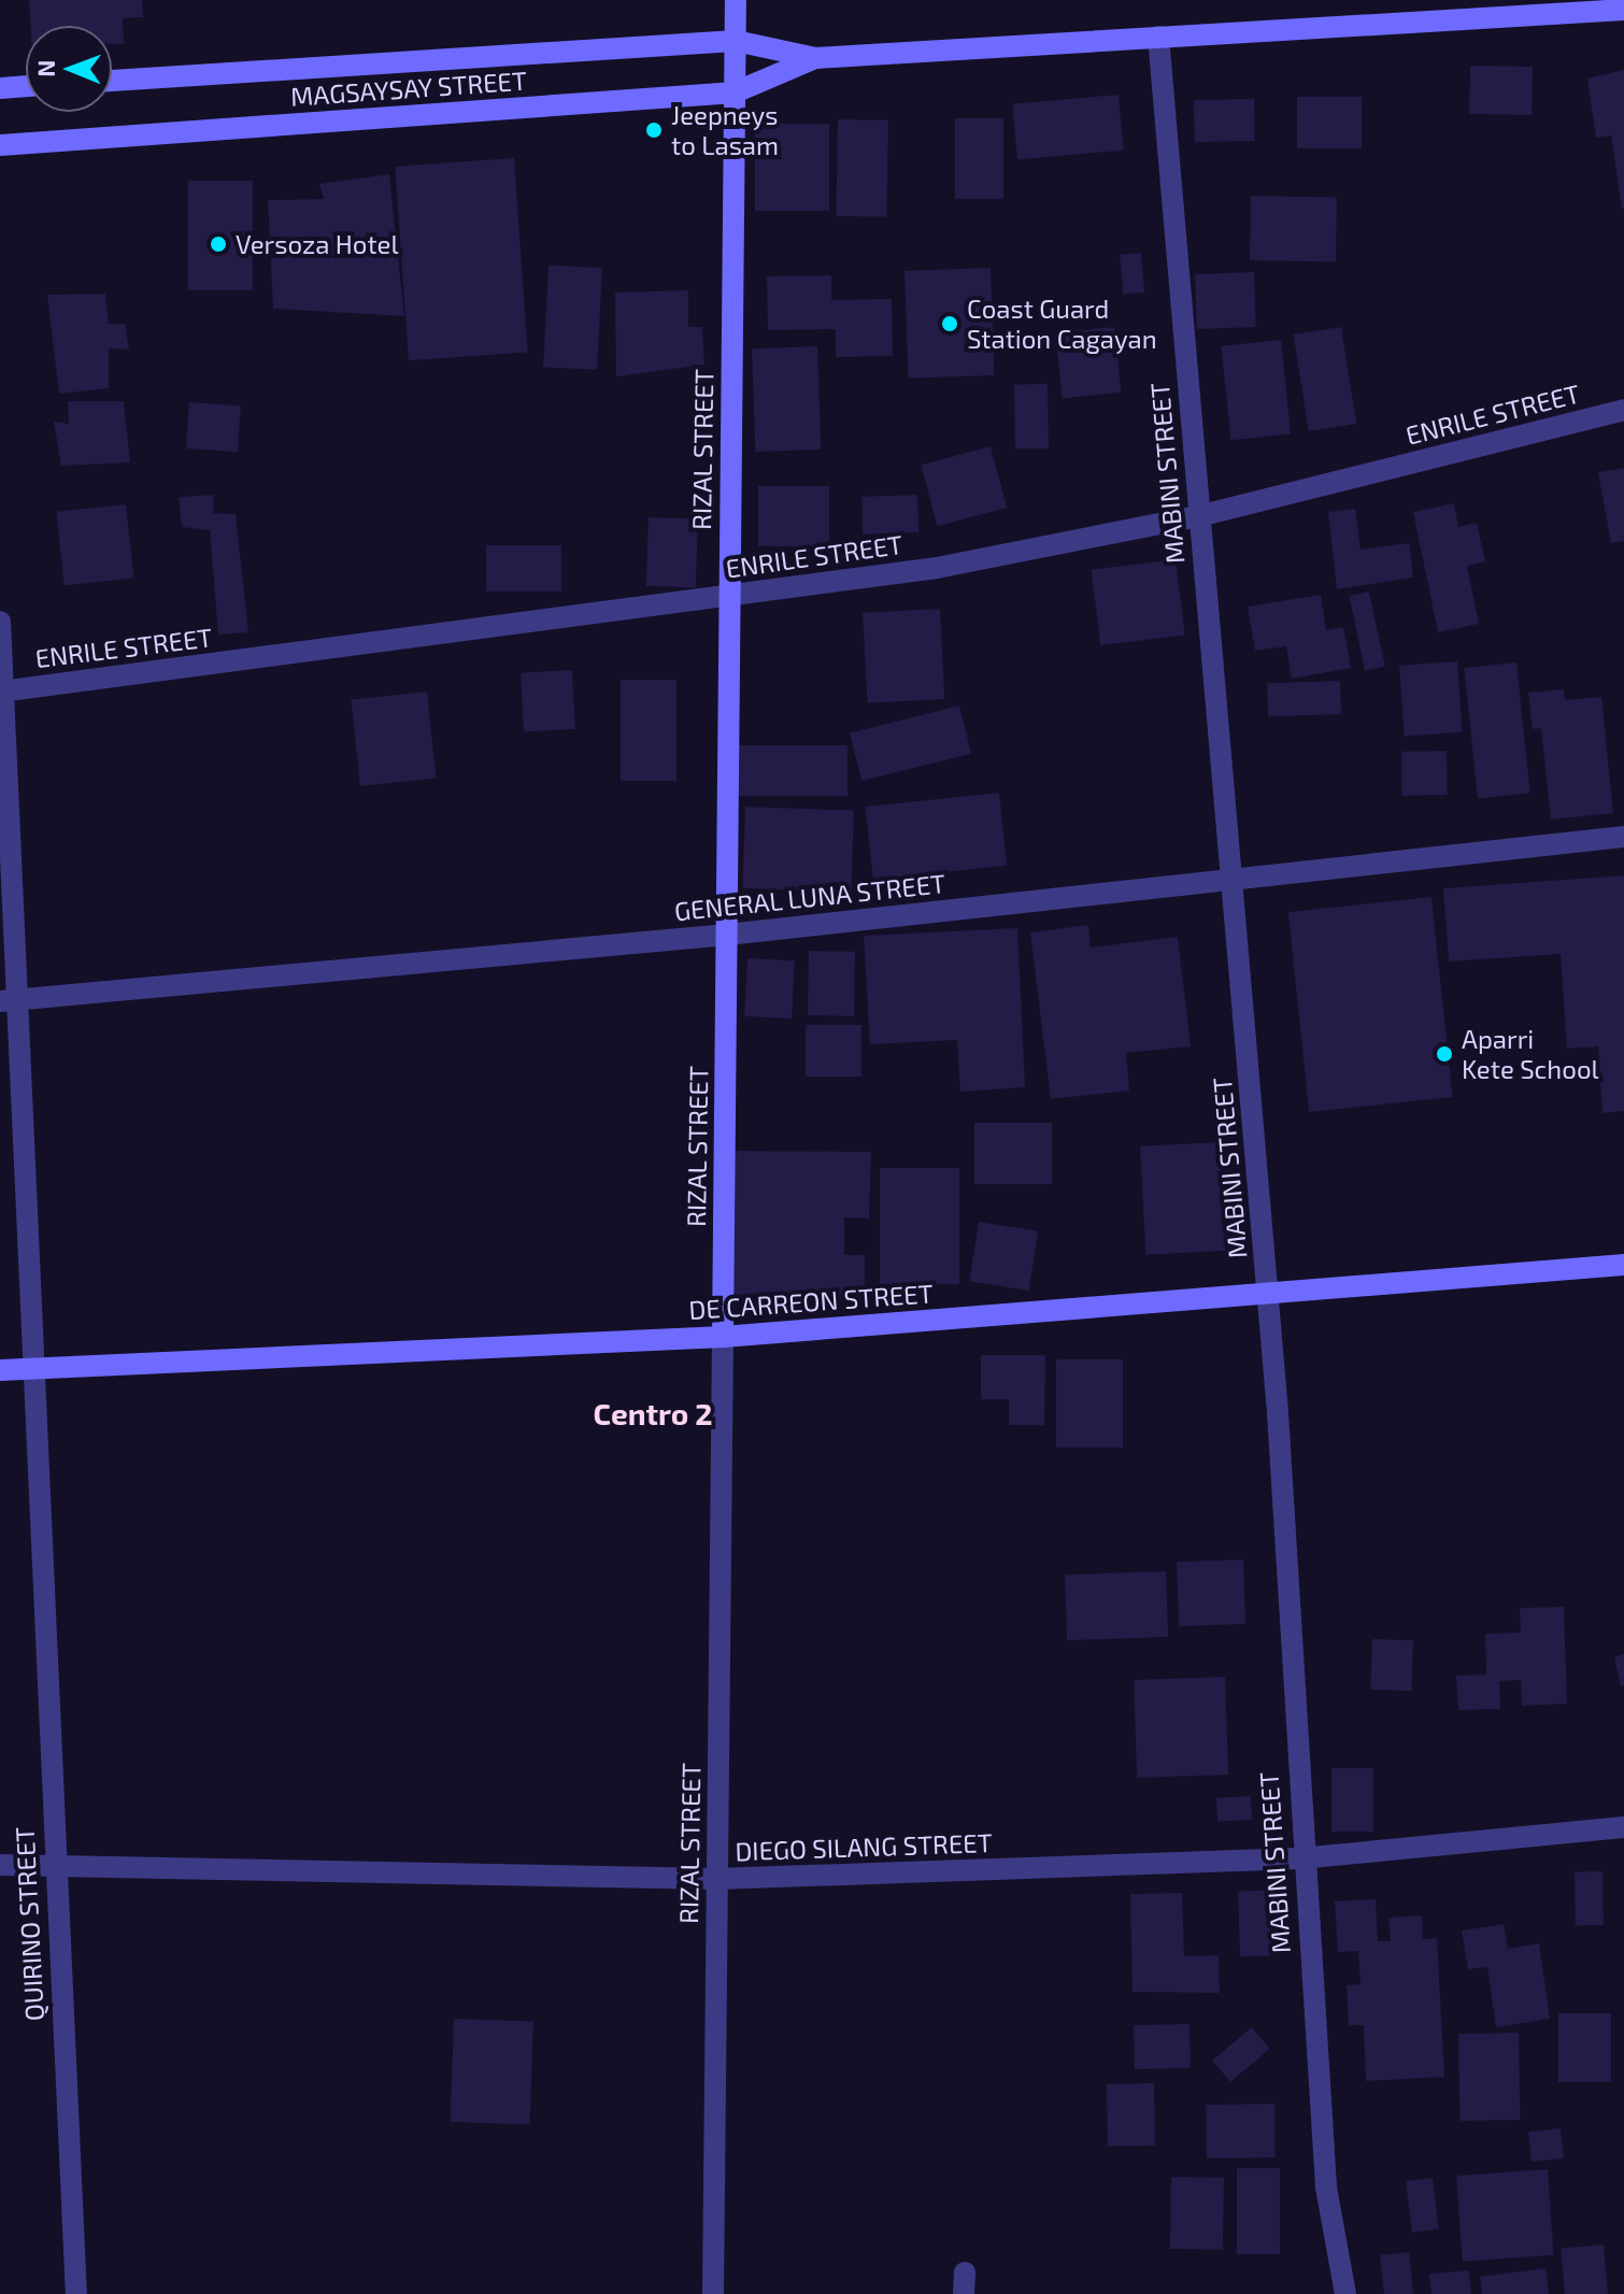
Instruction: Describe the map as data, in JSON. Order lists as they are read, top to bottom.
{
  "streets": {
    "street": [
      "MAGSAYSAY STREET",
      "ENRILE STREET",
      "RIZAL STREET",
      "MABINI STREET",
      "GENERAL LUNA STREET",
      "DE CARREON STREET",
      "DIEGO SILANG STREET",
      "QUIRINO STREET"
    ]
  },
  "crossings": [
    ["MAGSAYSAY STREET", "RIZAL STREET"],
    ["MAGSAYSAY STREET", "MABINI STREET"],
    ["ENRILE STREET", "RIZAL STREET"],
    ["ENRILE STREET", "MABINI STREET"],
    ["ENRILE STREET", "QUIRINO STREET"],
    ["RIZAL STREET", "GENERAL LUNA STREET"],
    ["RIZAL STREET", "DE CARREON STREET"],
    ["RIZAL STREET", "DIEGO SILANG STREET"],
    ["MABINI STREET", "GENERAL LUNA STREET"],
    ["MABINI STREET", "DE CARREON STREET"],
    ["MABINI STREET", "DIEGO SILANG STREET"],
    ["GENERAL LUNA STREET", "QUIRINO STREET"],
    ["DE CARREON STREET", "QUIRINO STREET"],
    ["DIEGO SILANG STREET", "QUIRINO STREET"]
  ],
  "districts": ["Centro 2"],
  "places": [
    "Jeepneys to Lasam",
    "Versoza Hotel",
    "Coast Guard Station Cagayan",
    "Aparri Kete School"
  ],
  "north": "left"
}
